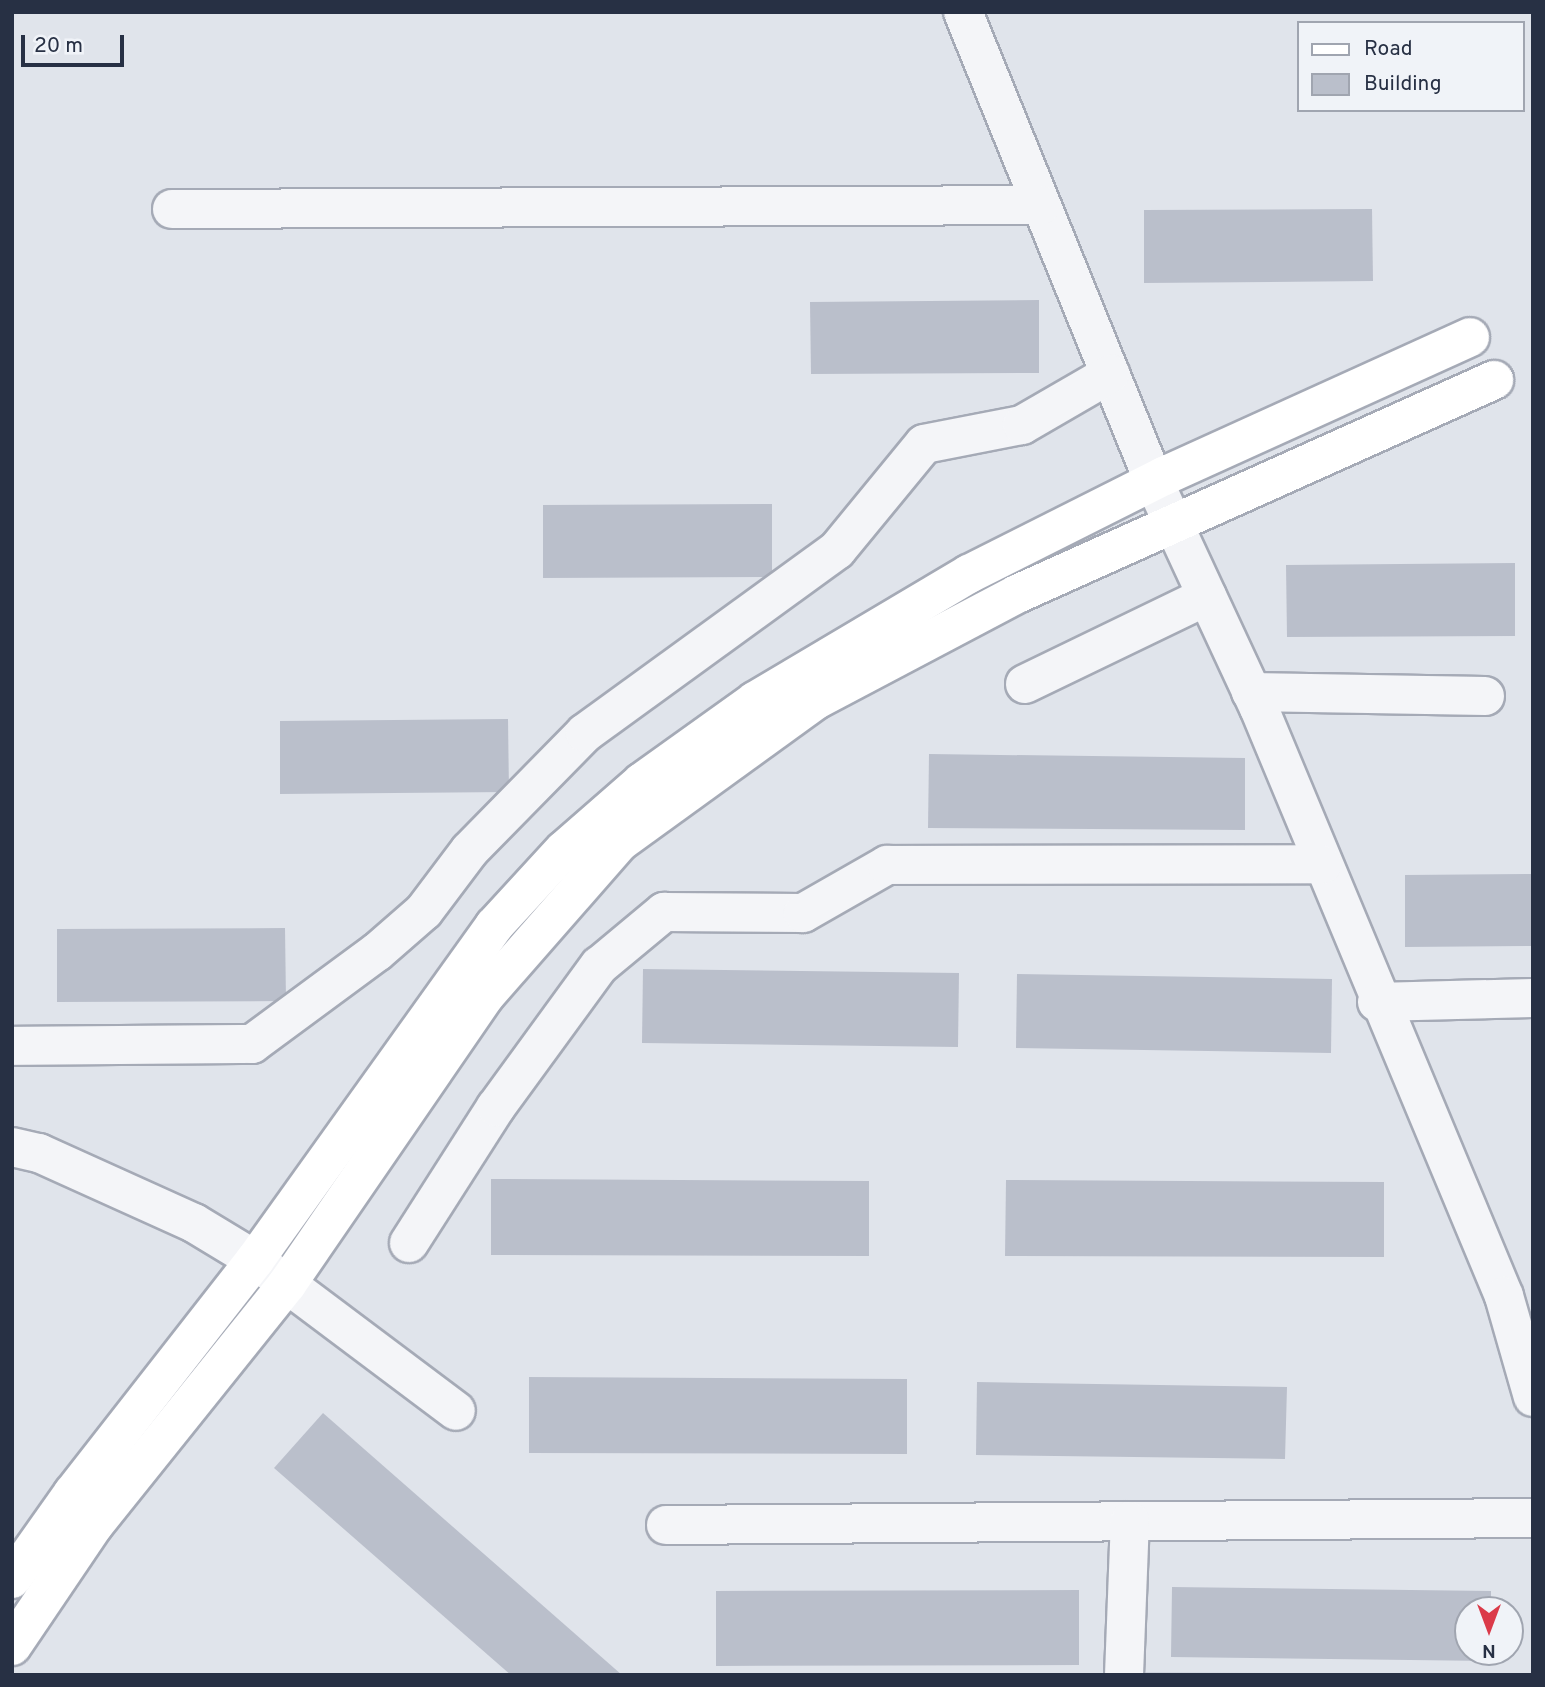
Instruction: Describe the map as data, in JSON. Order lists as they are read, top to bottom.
{
  "legend": ["Road", "Building"],
  "scale_bar": "20 m",
  "north": "bottom"
}
